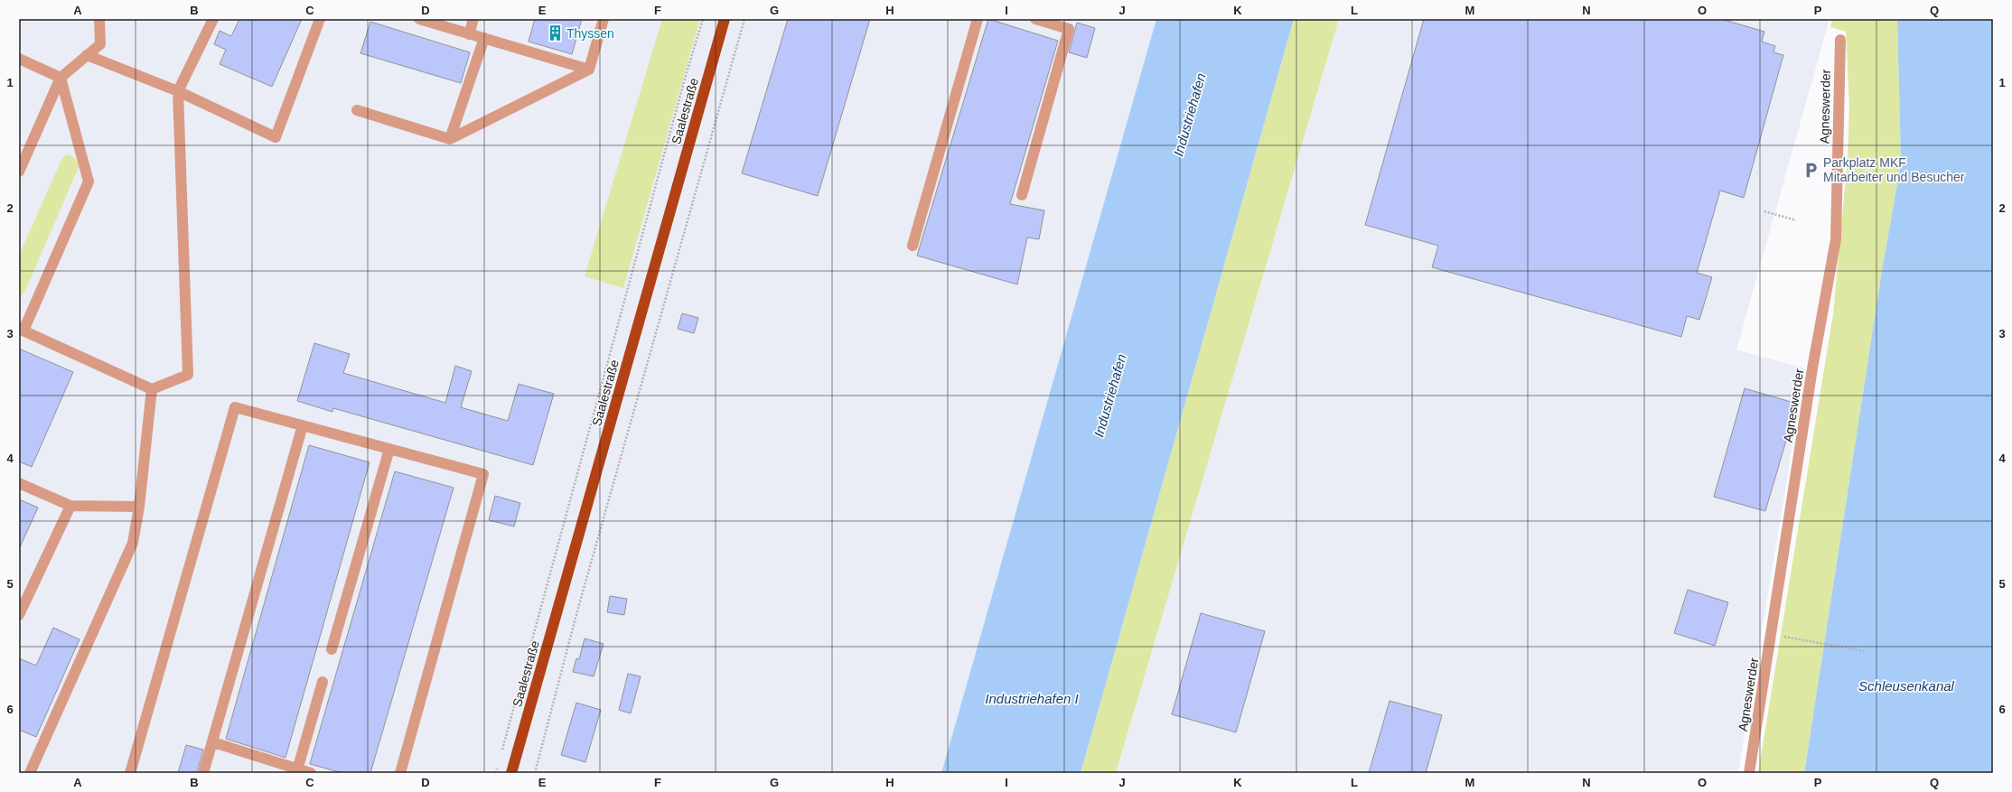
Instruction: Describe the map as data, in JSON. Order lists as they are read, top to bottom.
{
  "streets": {
    "main road": ["Saalestraße"],
    "lane": ["Agneswerder"]
  },
  "water": ["Industriehafen", "Schleusenkanal", "Industriehafen I"],
  "places": {
    "building": ["Thyssen"],
    "parking": ["Parkplatz MKF Mitarbeiter und Besucher"]
  },
  "grid": {
    "columns": [
      "A",
      "B",
      "C",
      "D",
      "E",
      "F",
      "G",
      "H",
      "I",
      "J",
      "K",
      "L",
      "M",
      "N",
      "O",
      "P",
      "Q"
    ],
    "rows": [
      "1",
      "2",
      "3",
      "4",
      "5",
      "6"
    ]
  }
}
